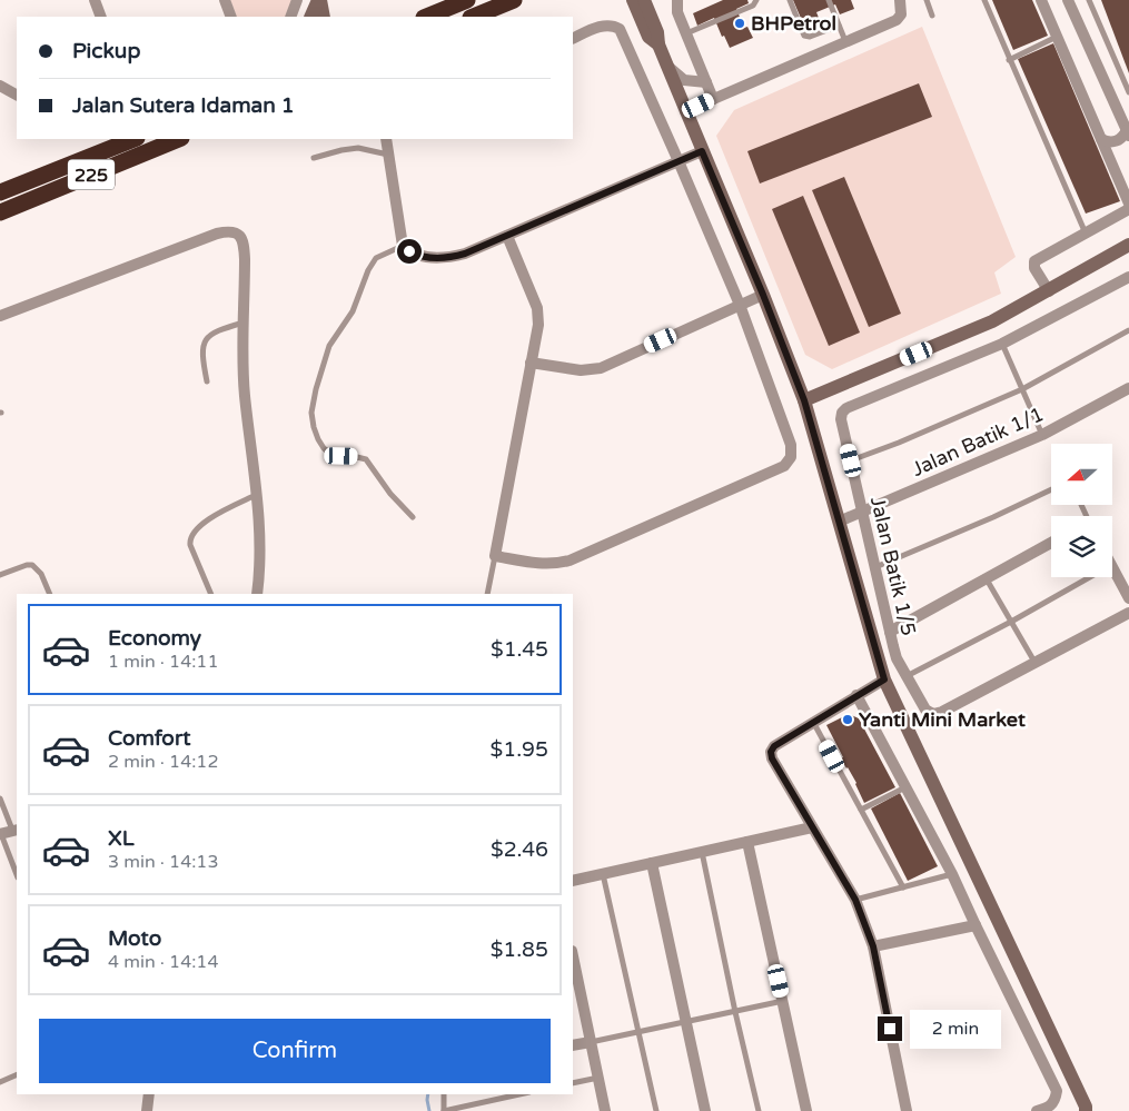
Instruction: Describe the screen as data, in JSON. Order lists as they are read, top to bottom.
{
  "streets": {
    "highway": ["225"],
    "street": ["Jalan Batik 1/1", "Jalan Batik 1/5"]
  },
  "crossings": [
    ["Jalan Batik 1/1", "Jalan Batik 1/5"]
  ],
  "places": ["BHPetrol", "Yanti Mini Market"],
  "north": "left",
  "page": {
    "banner": ["Pickup", "Jalan Sutera Idaman 1"],
    "list": [
      {
        "name": "Economy",
        "note": "1 min · 14:11",
        "value": "$1.45"
      },
      {
        "name": "Comfort",
        "note": "2 min · 14:12",
        "value": "$1.95"
      },
      {
        "name": "XL",
        "note": "3 min · 14:13",
        "value": "$2.46"
      },
      {
        "name": "Moto",
        "note": "4 min · 14:14",
        "value": "$1.85"
      }
    ],
    "buttons": "Confirm",
    "bubble": "2 min"
  }
}
